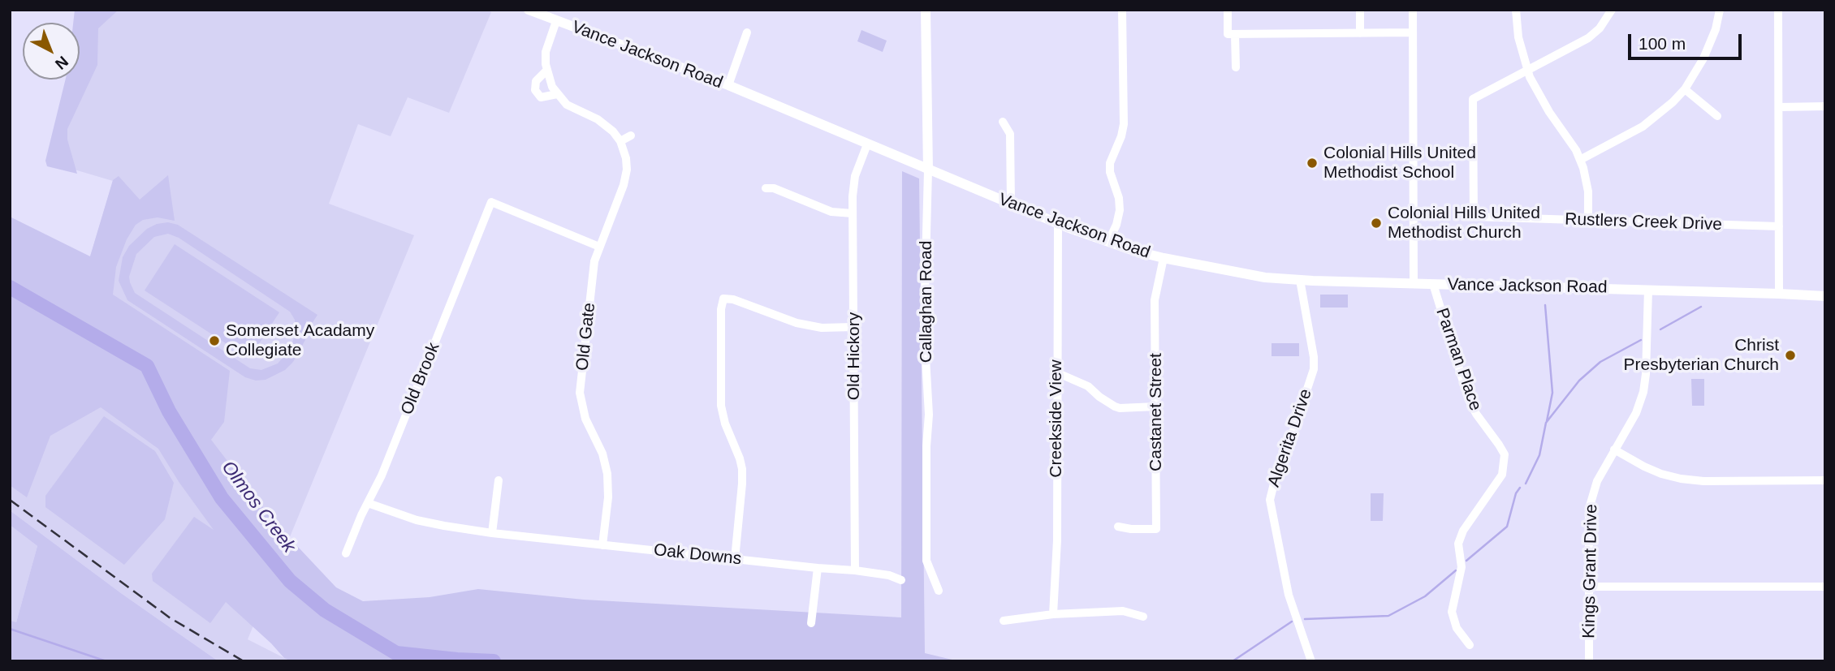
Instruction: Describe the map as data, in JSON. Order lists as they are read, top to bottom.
{
  "streets": {
    "main road": ["Vance Jackson Road", "Callaghan Road"],
    "street": [
      "Rustlers Creek Drive",
      "Old Gate",
      "Old Hickory",
      "Parman Place",
      "Old Brook",
      "Castanet Street",
      "Creekside View",
      "Algerita Drive",
      "Oak Downs",
      "Kings Grant Drive"
    ]
  },
  "crossings": [
    ["Vance Jackson Road", "Callaghan Road"],
    ["Vance Jackson Road", "Old Hickory"],
    ["Vance Jackson Road", "Parman Place"],
    ["Vance Jackson Road", "Castanet Street"],
    ["Vance Jackson Road", "Creekside View"],
    ["Vance Jackson Road", "Algerita Drive"],
    ["Vance Jackson Road", "Kings Grant Drive"],
    ["Old Gate", "Old Brook"],
    ["Old Gate", "Oak Downs"],
    ["Old Hickory", "Oak Downs"],
    ["Old Brook", "Oak Downs"]
  ],
  "water": ["Olmos Creek"],
  "places": [
    "Colonial Hills United Methodist School",
    "Colonial Hills United Methodist Church",
    "Somerset Acadamy Collegiate",
    "Christ Presbyterian Church"
  ],
  "scale_bar": "100 m",
  "north": "bottom right"
}
